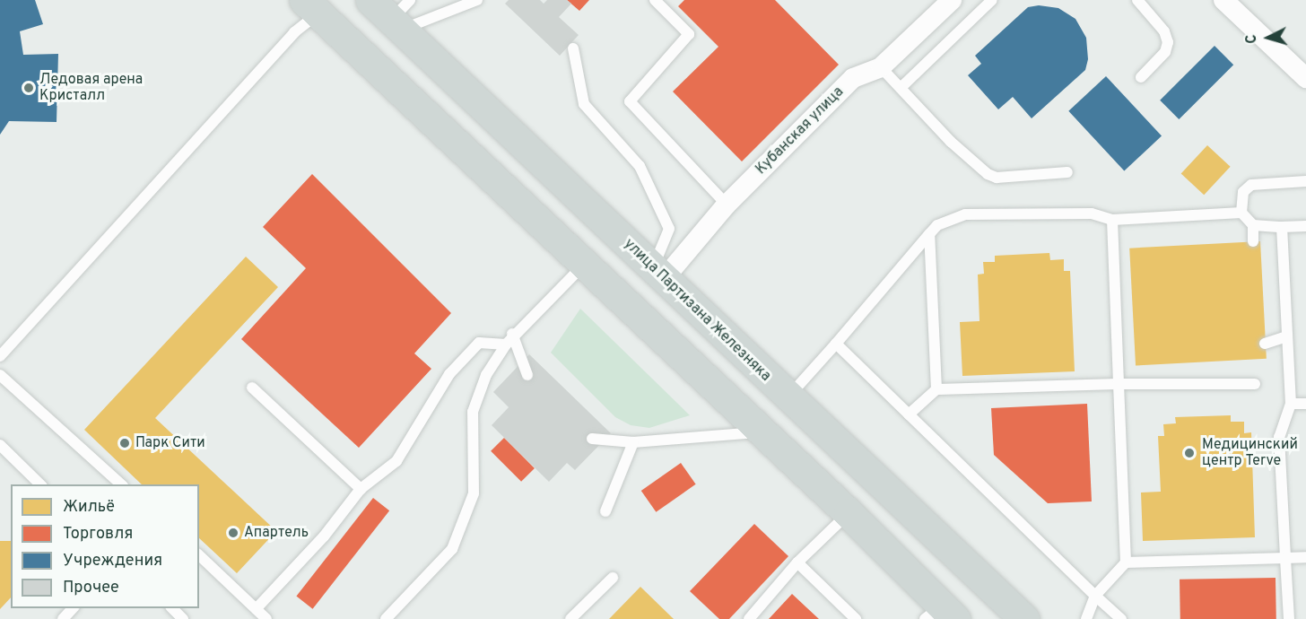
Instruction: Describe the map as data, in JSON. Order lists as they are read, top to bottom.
{
  "streets": {
    "main road": ["улица Партизана Железняка"],
    "street": ["Кубанская улица"]
  },
  "crossings": [
    ["Кубанская улица", "улица Партизана Железняка"]
  ],
  "places": [
    "Ледовая арена Кристалл",
    "Парк Сити",
    "Медицинский центр Terve",
    "Апартель"
  ],
  "legend": [
    "Жильё",
    "Торговля",
    "Учреждения",
    "Прочее"
  ],
  "north": "left"
}
